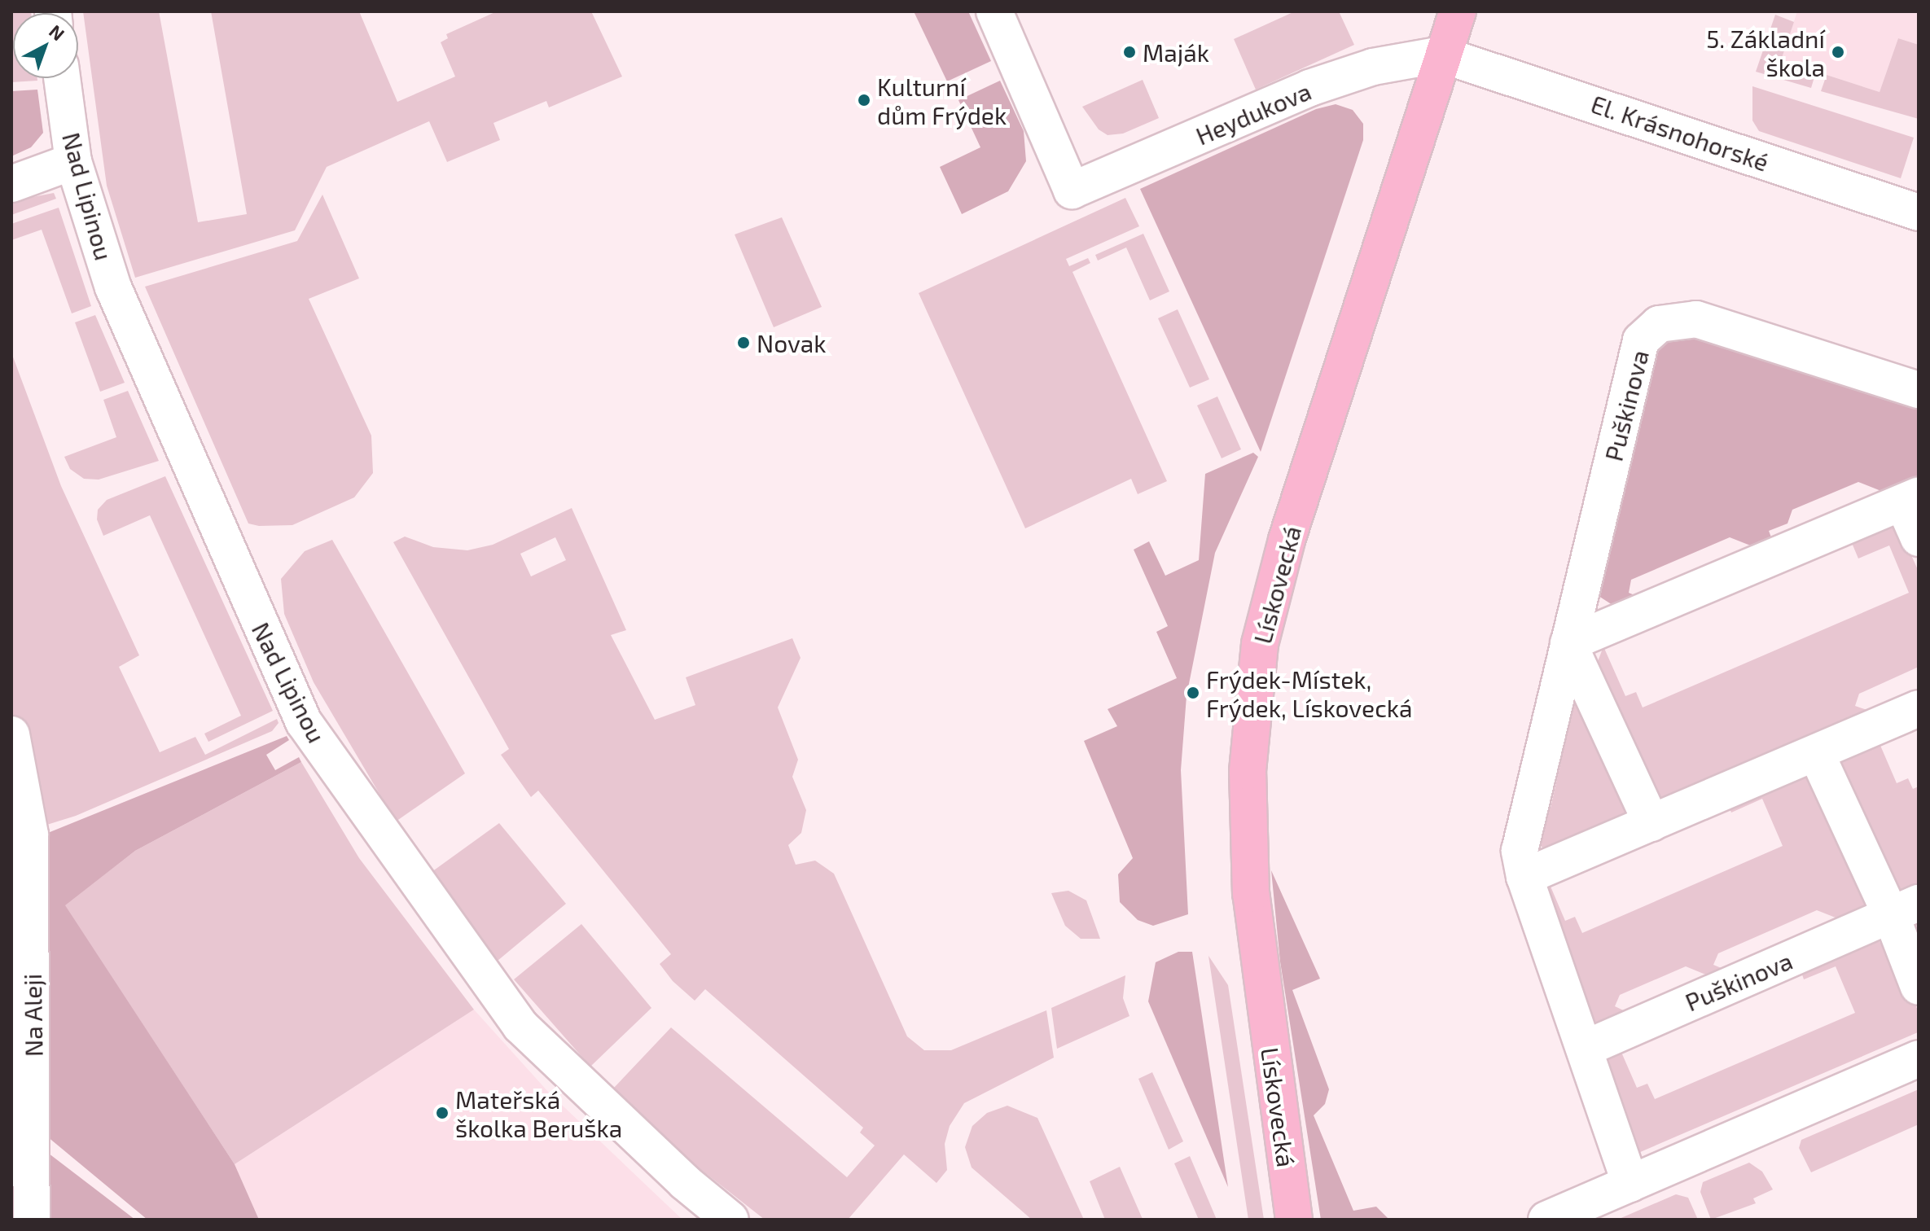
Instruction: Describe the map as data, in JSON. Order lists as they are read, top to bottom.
{
  "streets": {
    "main road": ["Lískovecká"],
    "street": [
      "Heydukova",
      "El. Krásnohorské",
      "Nad Lipinou",
      "Puškinova",
      "Na Aleji"
    ]
  },
  "crossings": [
    ["Heydukova", "El. Krásnohorské"],
    ["Heydukova", "Lískovecká"],
    ["El. Krásnohorské", "Lískovecká"]
  ],
  "places": [
    "Maják",
    "5. Základní škola",
    "Kulturní dům Frýdek",
    "Novak",
    "Frýdek-Místek, Frýdek, Lískovecká",
    "Mateřská školka Beruška"
  ],
  "north": "top right"
}
